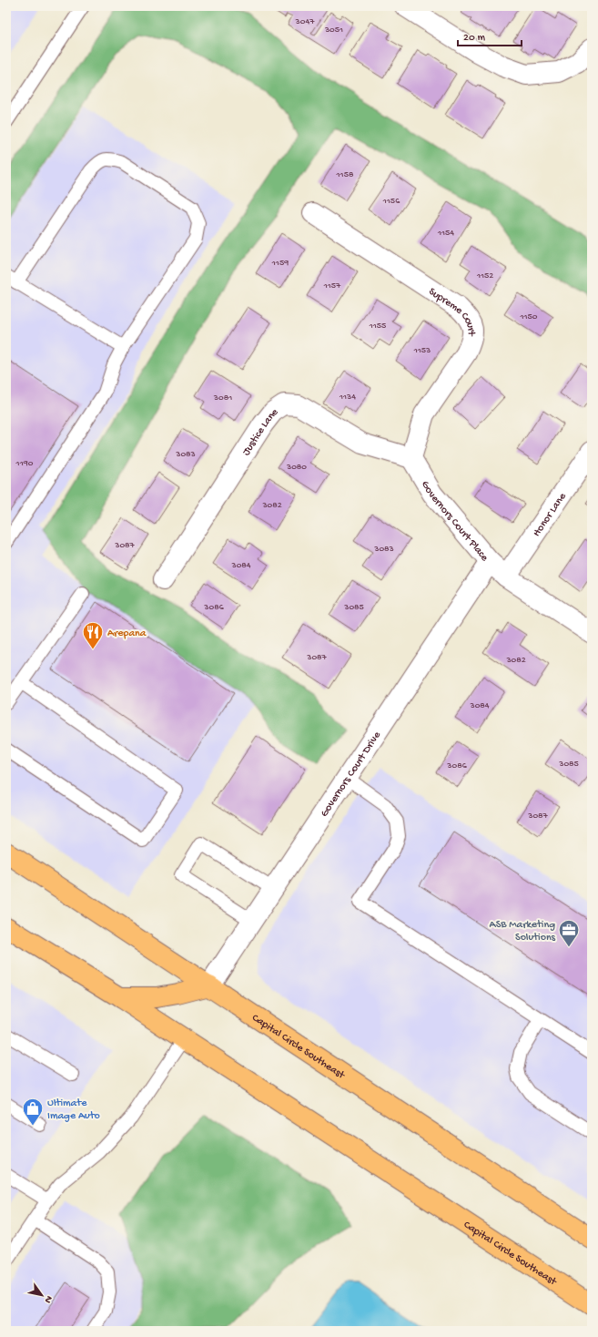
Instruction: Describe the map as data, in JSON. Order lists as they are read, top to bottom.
{
  "streets": {
    "main road": ["Capital Circle Southeast"],
    "street": [
      "Supreme Court",
      "Justice Lane",
      "Honor Lane",
      "Governors Court Place",
      "Governors Court Drive"
    ]
  },
  "crossings": [
    ["Supreme Court", "Justice Lane"],
    ["Supreme Court", "Governors Court Place"],
    ["Justice Lane", "Governors Court Place"],
    ["Honor Lane", "Governors Court Place"],
    ["Governors Court Place", "Governors Court Drive"],
    ["Governors Court Drive", "Capital Circle Southeast"]
  ],
  "places": {
    "restaurant": ["Arepana"],
    "office": ["ASB Marketing Solutions"],
    "shop": ["Ultimate Image Auto"]
  },
  "house_numbers": [
    "3047",
    "3051",
    "1158",
    "1156",
    "1154",
    "1159",
    "1152",
    "1157",
    "1150",
    "1155",
    "1153",
    "1134",
    "3081",
    "3083",
    "1190",
    "3080",
    "3082",
    "3087",
    "3083",
    "3084",
    "3086",
    "3085",
    "3087",
    "3082",
    "3084",
    "3085",
    "3086",
    "3087"
  ],
  "scale_bar": "20 m",
  "north": "bottom right"
}
